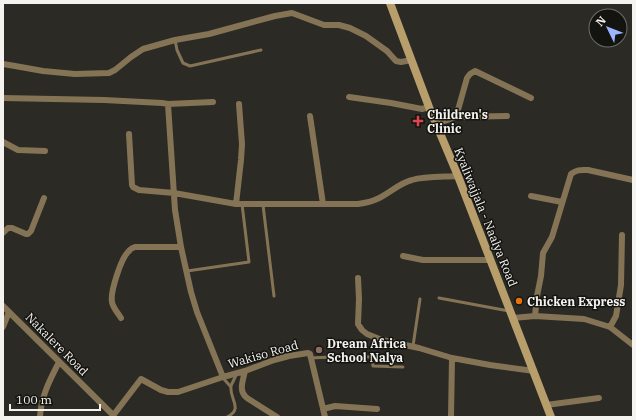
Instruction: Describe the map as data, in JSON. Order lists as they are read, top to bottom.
{
  "streets": {
    "main road": ["Kyaliwajjala - Naalya Road"],
    "street": ["Nakalere Road", "Wakiso Road"]
  },
  "crossings": [
    ["Nakalere Road", "Wakiso Road"]
  ],
  "places": {
    "health": ["Children's Clinic"],
    "other": ["Chicken Express", "Dream Africa School Nalya"]
  },
  "scale_bar": "100 m",
  "north": "top left"
}
